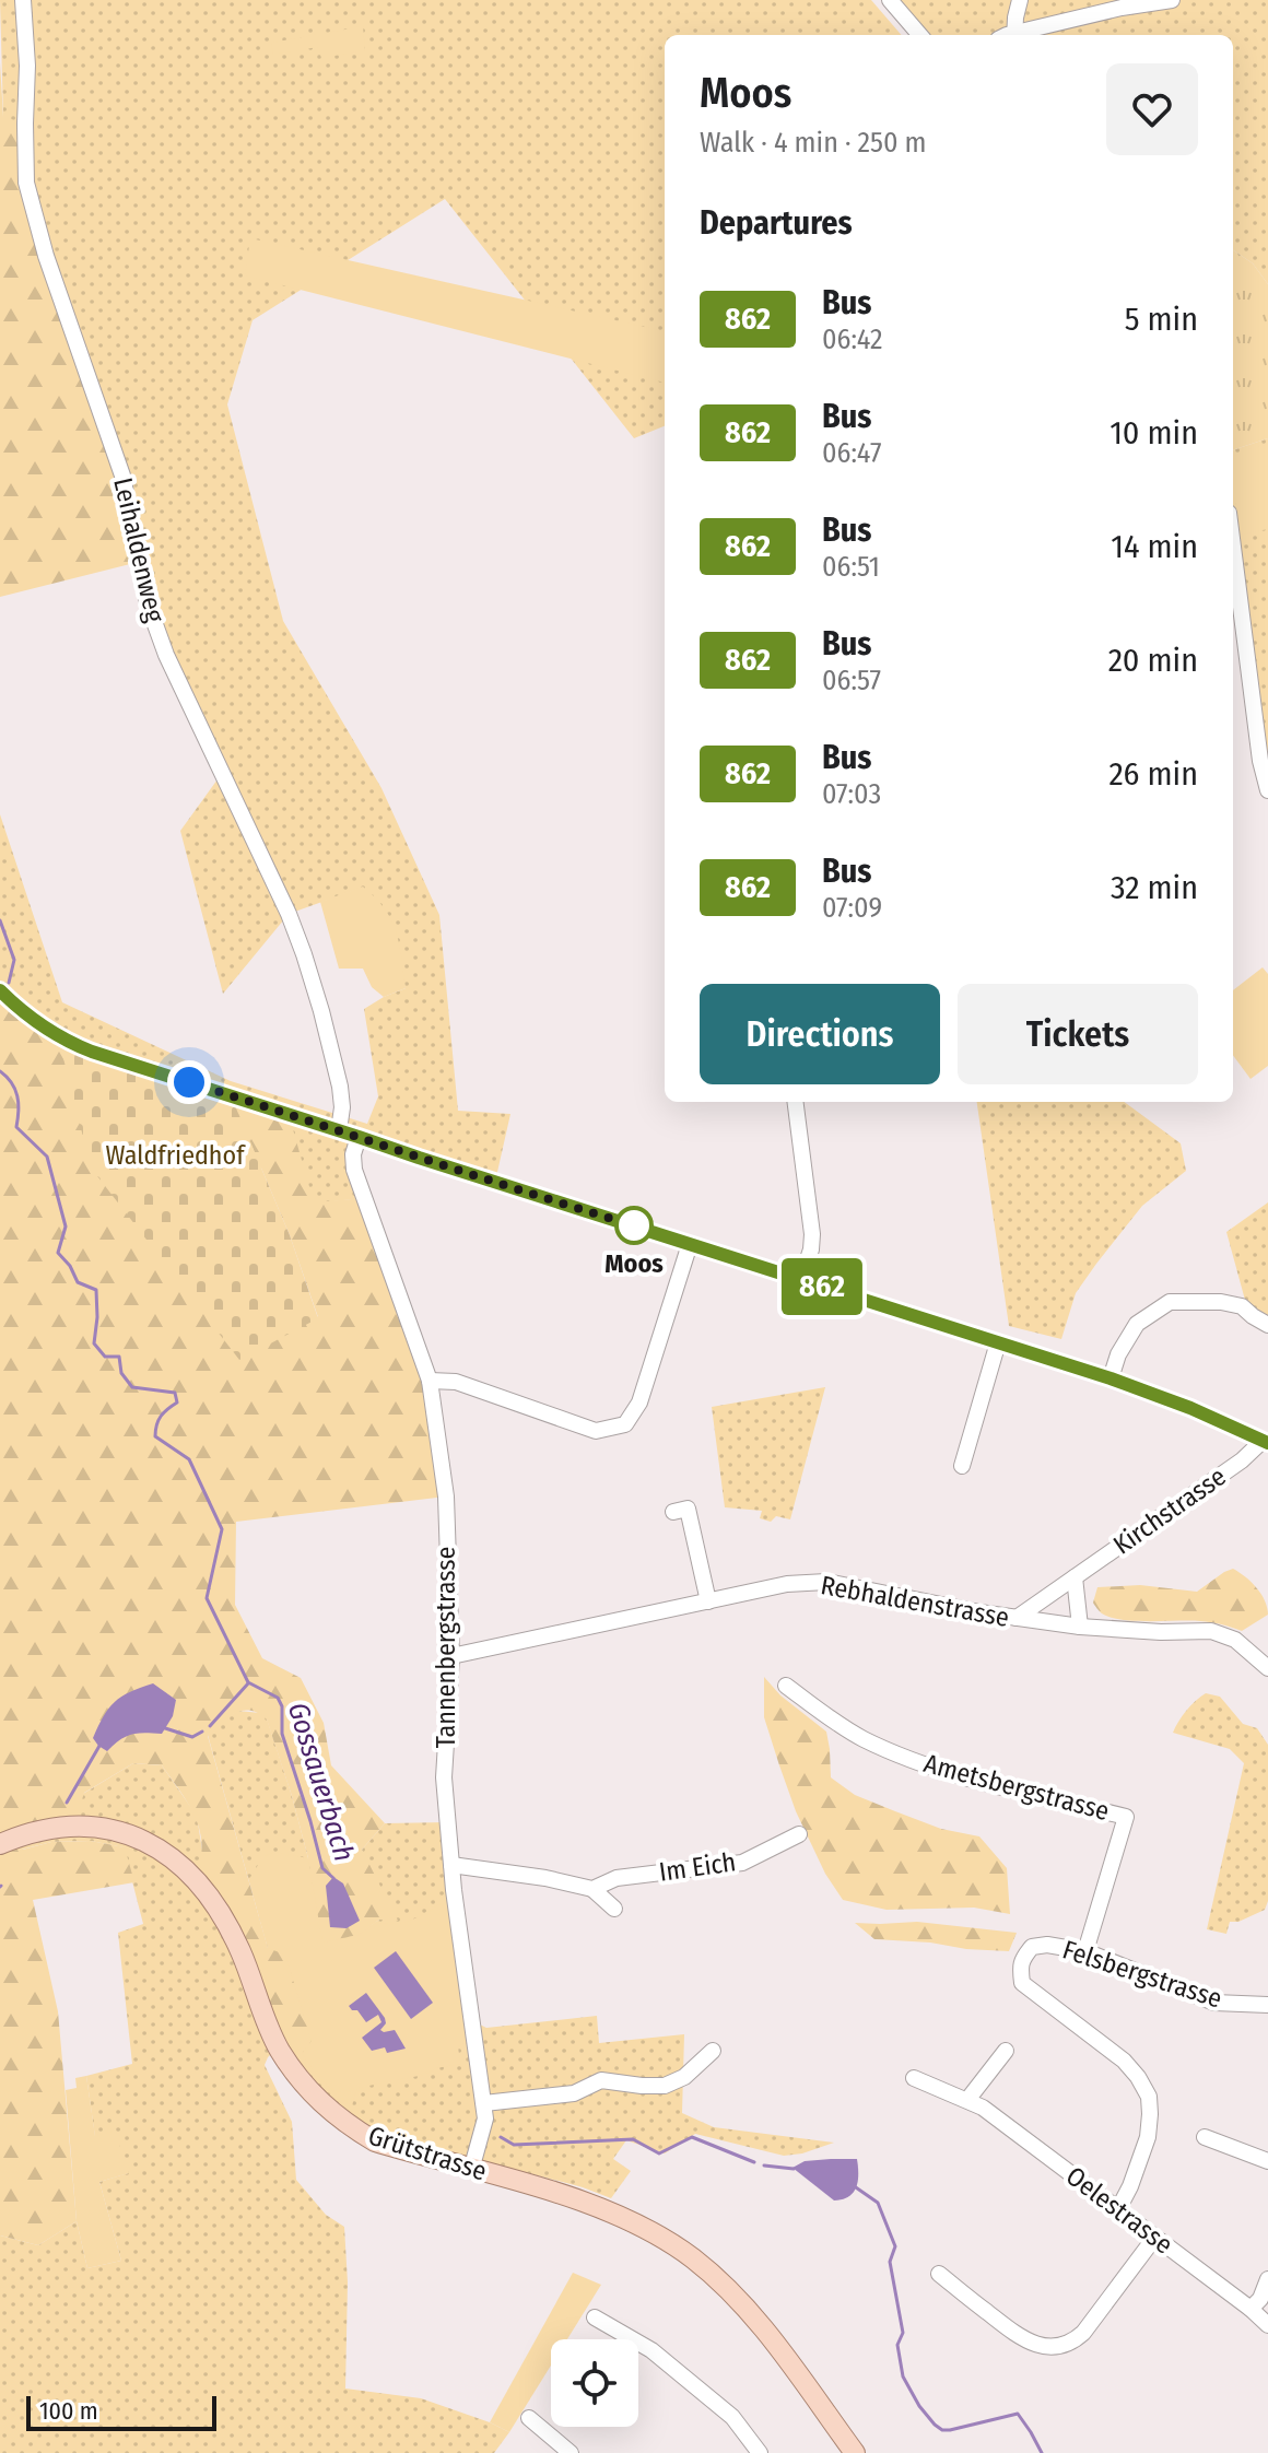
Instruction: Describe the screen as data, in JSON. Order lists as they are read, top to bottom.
{
  "streets": {
    "main road": ["Grütstrasse"],
    "street": [
      "Leihaldenweg",
      "Kirchstrasse",
      "Rebhaldenstrasse",
      "Tannenbergstrasse",
      "Ametsbergstrasse",
      "Im Eich",
      "Felsbergstrasse",
      "Oelestrasse"
    ]
  },
  "crossings": [
    ["Kirchstrasse", "Rebhaldenstrasse"],
    ["Rebhaldenstrasse", "Tannenbergstrasse"],
    ["Tannenbergstrasse", "Grütstrasse"],
    ["Ametsbergstrasse", "Felsbergstrasse"],
    ["Felsbergstrasse", "Oelestrasse"]
  ],
  "water": ["Gossauerbach"],
  "parks": ["Waldfriedhof"],
  "places": ["Moos"],
  "lines": ["bus line 862"],
  "scale_bar": "100 m",
  "page": {
    "on_map": "862",
    "heading": [
      ["Moos", "Walk · 4 min · 250 m"],
      "Departures"
    ],
    "list": [
      {
        "mark": "862",
        "name": "Bus",
        "note": "06:42",
        "value": "5 min"
      },
      {
        "mark": "862",
        "name": "Bus",
        "note": "06:47",
        "value": "10 min"
      },
      {
        "mark": "862",
        "name": "Bus",
        "note": "06:51",
        "value": "14 min"
      },
      {
        "mark": "862",
        "name": "Bus",
        "note": "06:57",
        "value": "20 min"
      },
      {
        "mark": "862",
        "name": "Bus",
        "note": "07:03",
        "value": "26 min"
      },
      {
        "mark": "862",
        "name": "Bus",
        "note": "07:09",
        "value": "32 min"
      }
    ],
    "buttons": ["Directions", "Tickets"],
    "scale": "100 m"
  }
}
